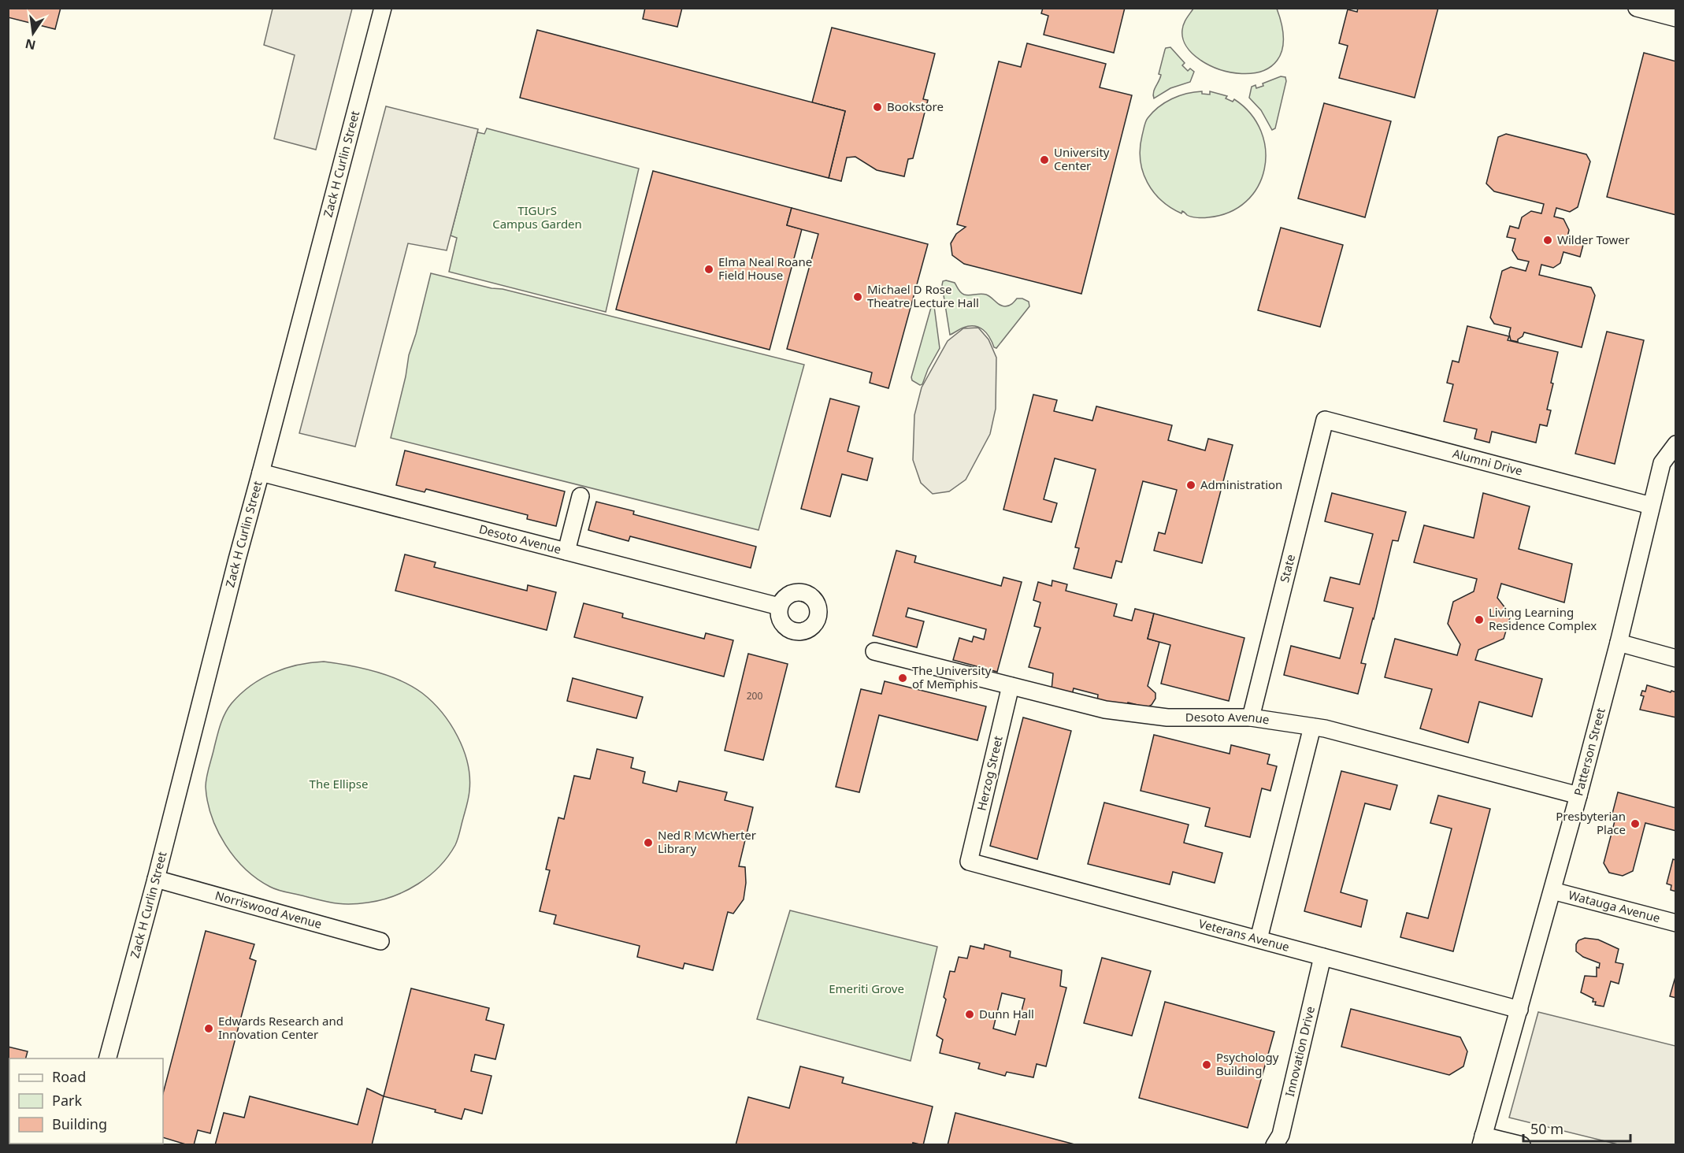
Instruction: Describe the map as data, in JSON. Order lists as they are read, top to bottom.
{
  "streets": {
    "street": [
      "Zack H Curlin Street",
      "Alumni Drive",
      "Desoto Avenue",
      "State",
      "Patterson Street",
      "Herzog Street",
      "Watauga Avenue",
      "Norriswood Avenue",
      "Veterans Avenue",
      "Innovation Drive"
    ]
  },
  "crossings": [
    ["Zack H Curlin Street", "Desoto Avenue"],
    ["Zack H Curlin Street", "Norriswood Avenue"],
    ["Alumni Drive", "State"],
    ["Alumni Drive", "Patterson Street"],
    ["Desoto Avenue", "State"],
    ["Desoto Avenue", "Patterson Street"],
    ["Desoto Avenue", "Herzog Street"],
    ["Patterson Street", "Watauga Avenue"],
    ["Patterson Street", "Veterans Avenue"],
    ["Herzog Street", "Veterans Avenue"],
    ["Veterans Avenue", "Innovation Drive"]
  ],
  "parks": ["TIGUrS Campus Garden", "The Ellipse", "Emeriti Grove"],
  "places": [
    "Bookstore",
    "University Center",
    "Wilder Tower",
    "Elma Neal Roane Field House",
    "Michael D Rose Theatre Lecture Hall",
    "Administration",
    "Living Learning Residence Complex",
    "The University of Memphis",
    "Presbyterian Place",
    "Ned R McWherter Library",
    "Dunn Hall",
    "Edwards Research and Innovation Center",
    "Psychology Building"
  ],
  "house_numbers": ["200"],
  "legend": ["Road", "Park", "Building"],
  "scale_bar": "50 m",
  "north": "bottom"
}
